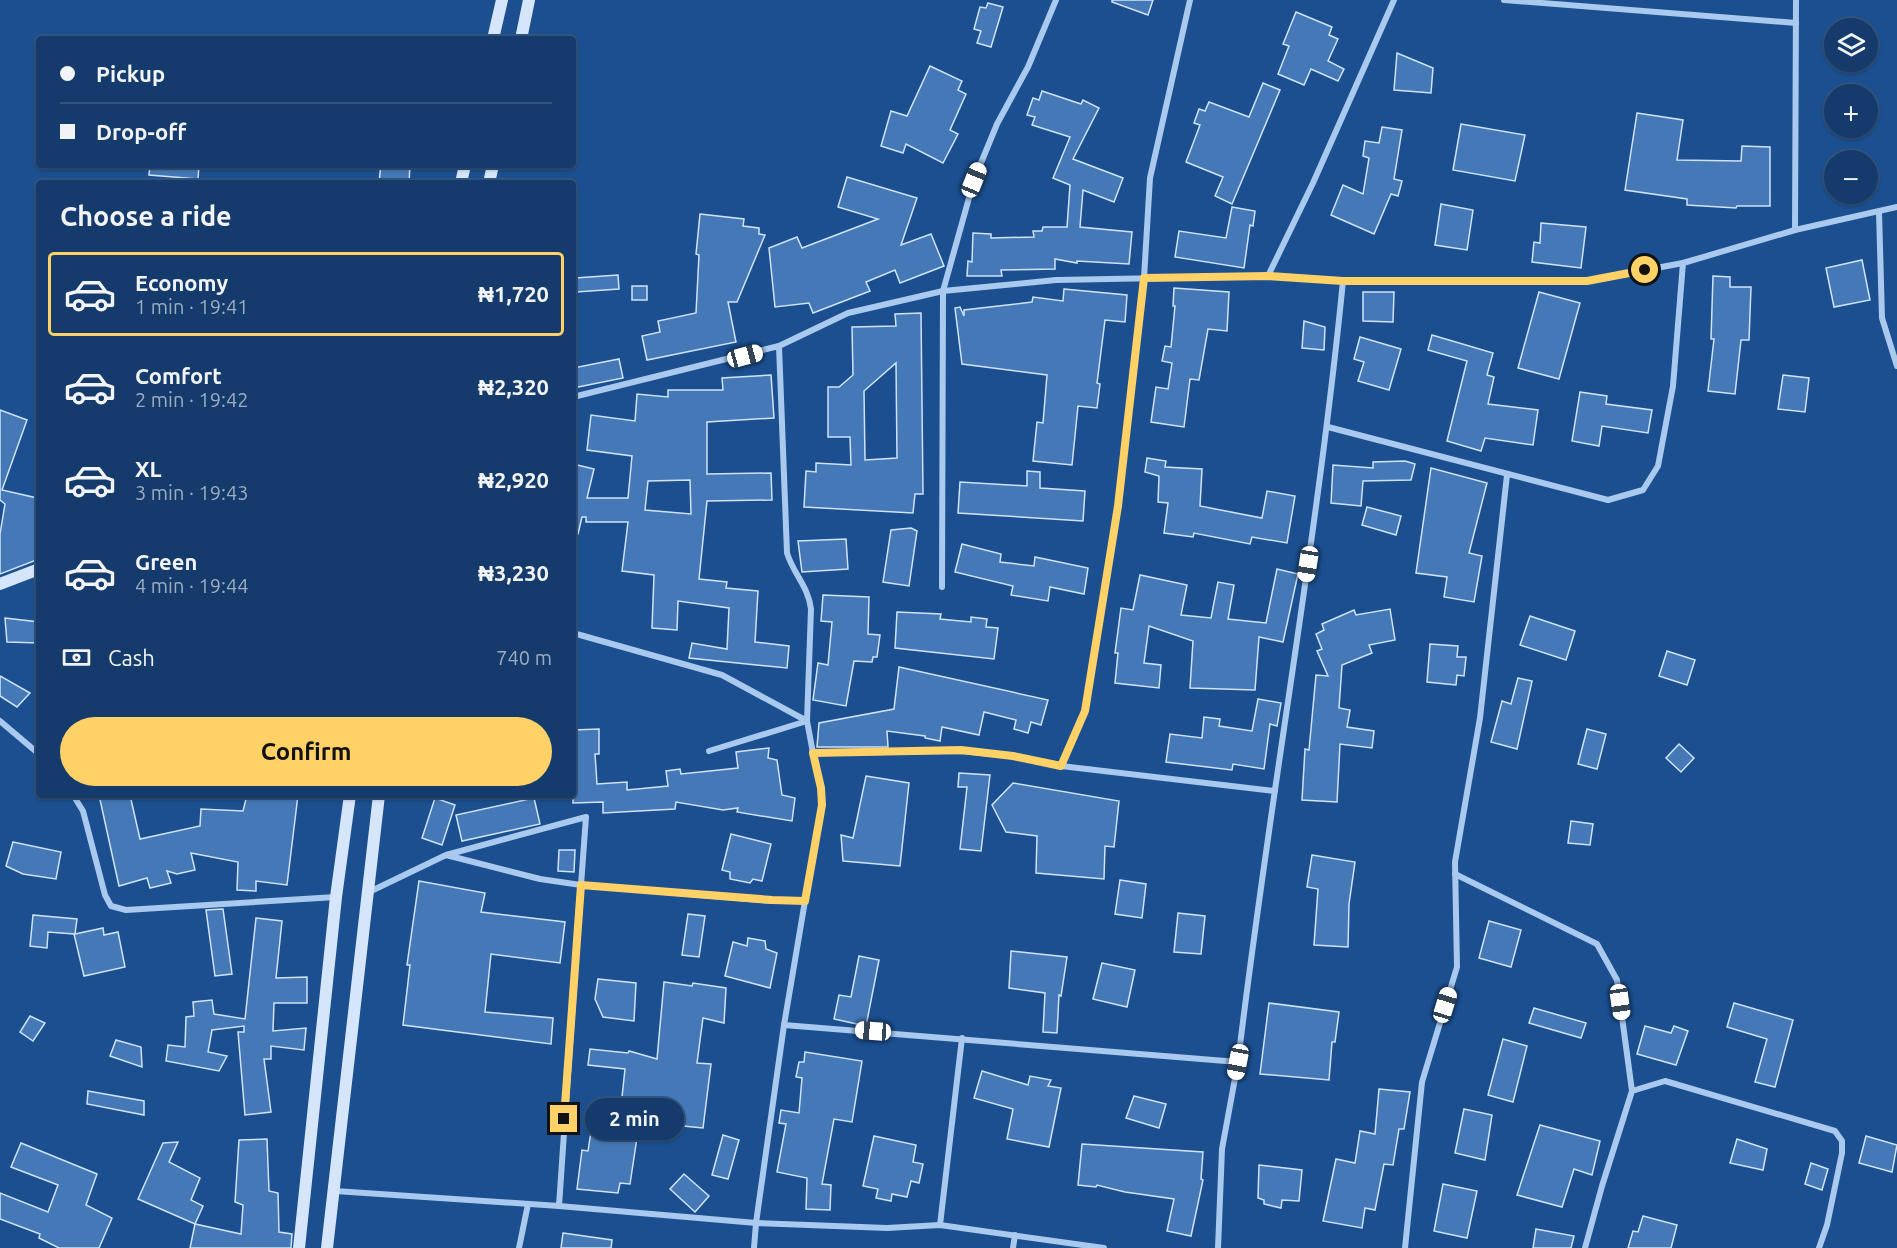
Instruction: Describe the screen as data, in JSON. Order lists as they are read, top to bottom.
{
  "page": {
    "map_buttons": ["+", "−"],
    "banner": ["Pickup", "Drop-off"],
    "heading": "Choose a ride",
    "list": [
      {
        "name": "Economy",
        "note": "1 min · 19:41",
        "value": "₦1,720"
      },
      {
        "name": "Comfort",
        "note": "2 min · 19:42",
        "value": "₦2,320"
      },
      {
        "name": "XL",
        "note": "3 min · 19:43",
        "value": "₦2,920"
      },
      {
        "name": "Green",
        "note": "4 min · 19:44",
        "value": "₦3,230"
      }
    ],
    "pay": ["Cash", "740 m"],
    "buttons": "Confirm",
    "bubble": "2 min"
  }
}
